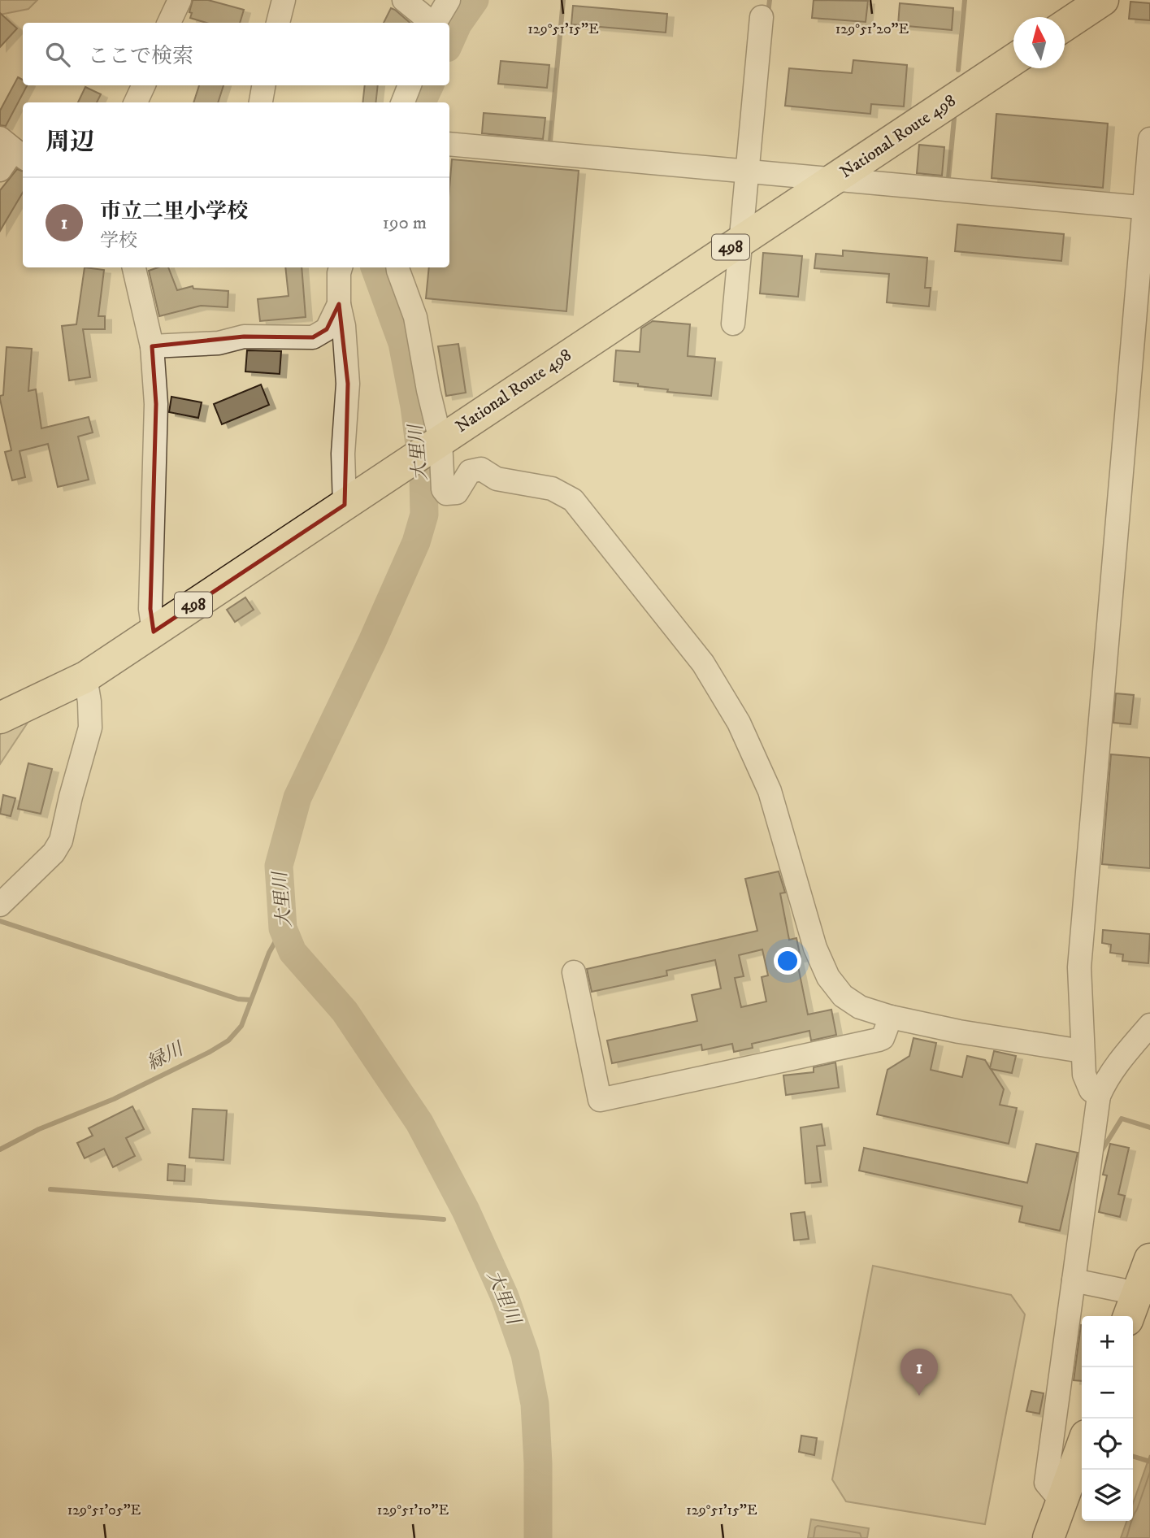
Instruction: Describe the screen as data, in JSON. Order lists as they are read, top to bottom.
{
  "streets": {
    "highway": ["National Route 498", "498"]
  },
  "water": ["大里川", "緑川"],
  "north": "top",
  "page": {
    "search": "ここで検索",
    "heading": "周辺",
    "list": [
      {
        "mark": "1",
        "name": "市立二里小学校",
        "note": "学校",
        "value": "190 m"
      }
    ],
    "map_buttons": ["+", "−"],
    "pins": "1"
  },
  "coordinates": [
    "129°51'15\"E",
    "129°51'20\"E",
    "129°51'05\"E",
    "129°51'10\"E"
  ]
}
